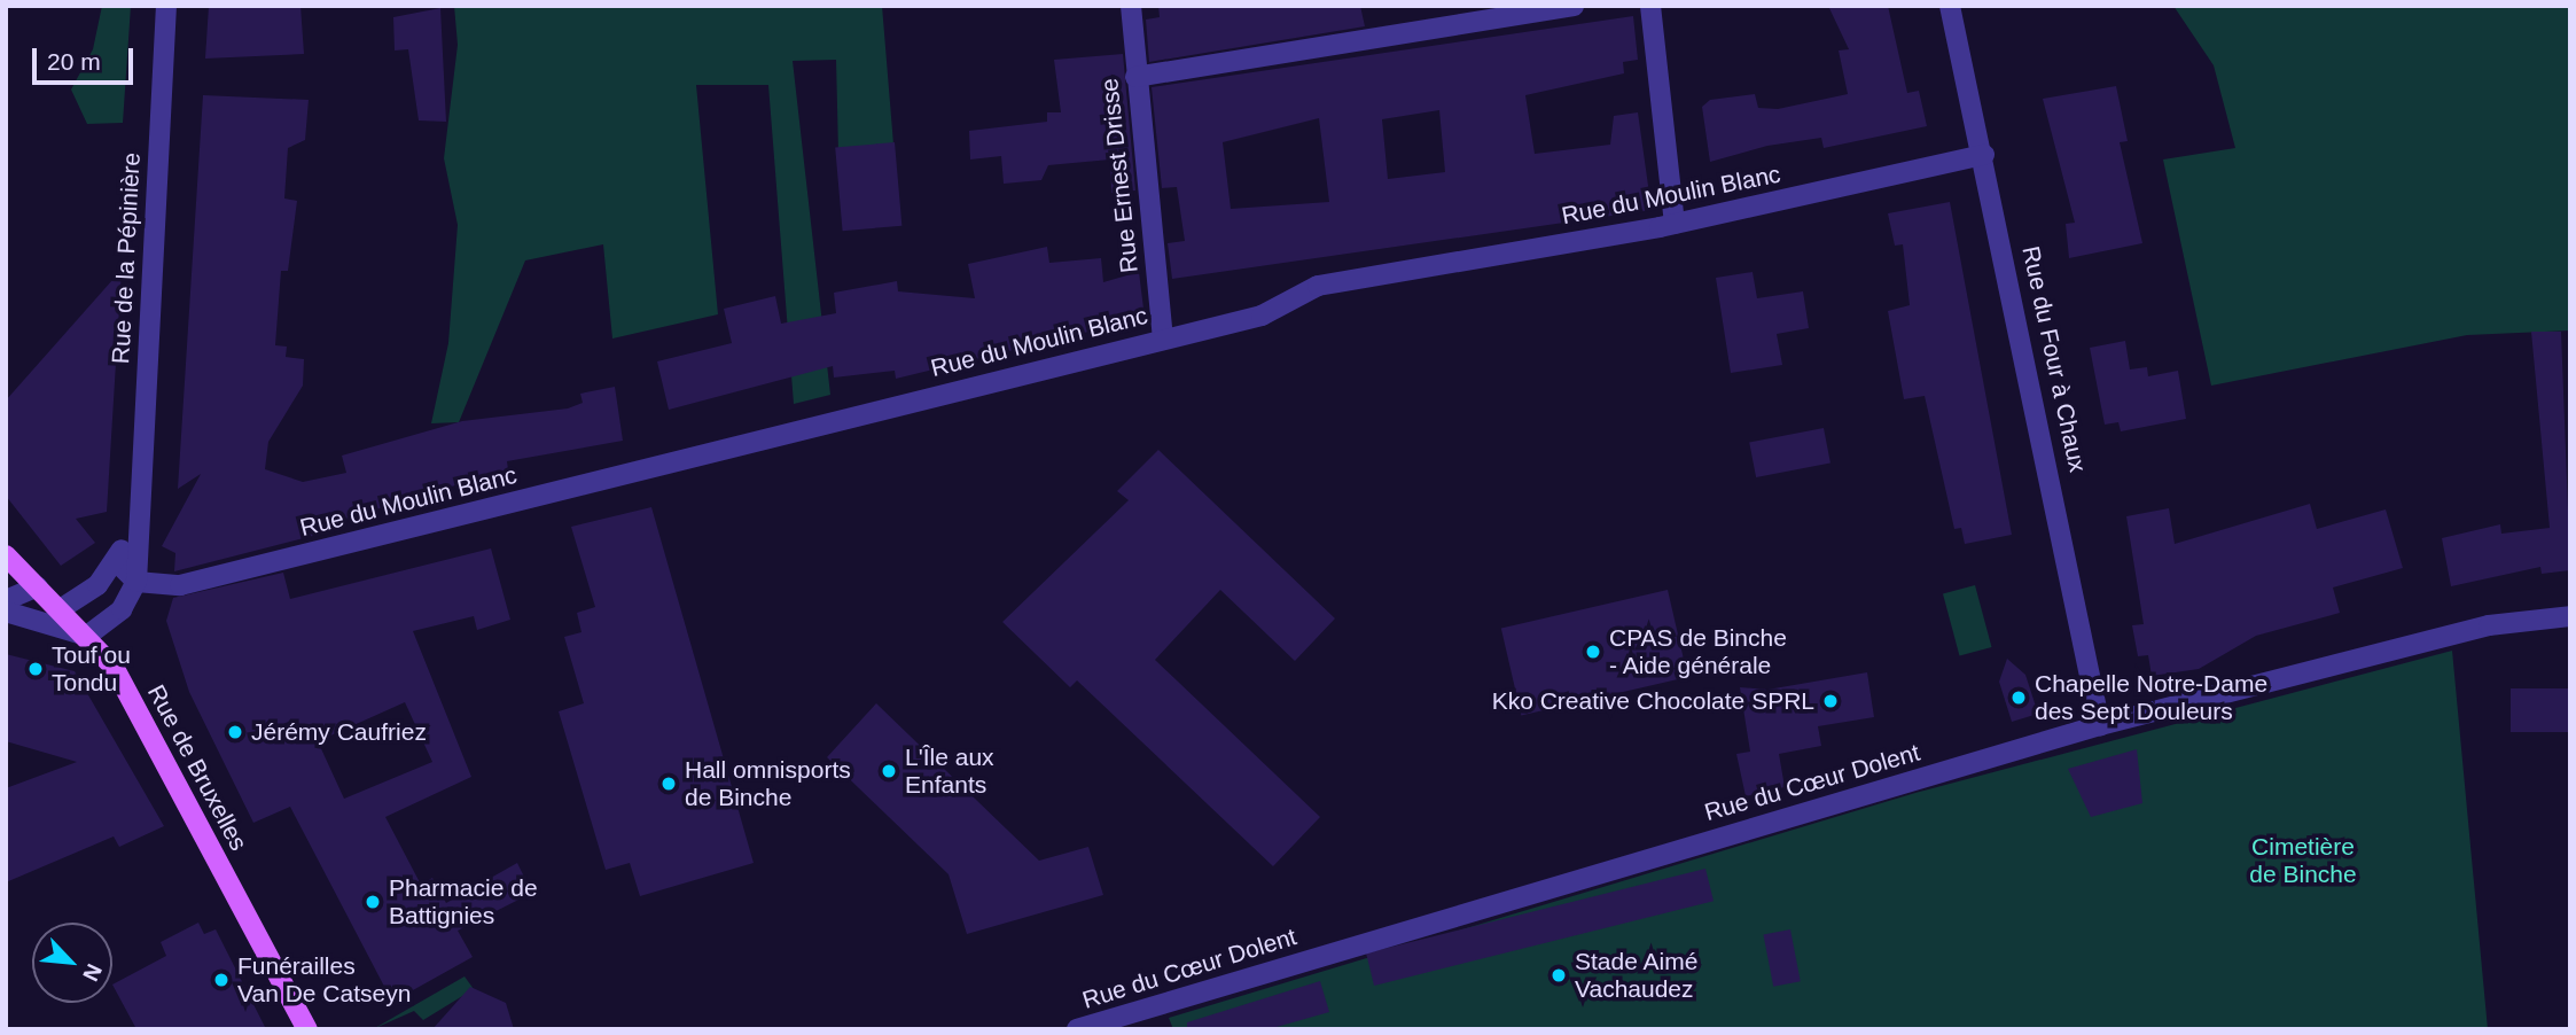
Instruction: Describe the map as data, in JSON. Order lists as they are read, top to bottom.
{
  "streets": {
    "main road": ["Rue de Bruxelles"],
    "street": [
      "Rue Ernest Drisse",
      "Rue du Moulin Blanc",
      "Rue de la Pépinière",
      "Rue du Four à Chaux",
      "Rue du Cœur Dolent"
    ]
  },
  "crossings": [
    ["Rue Ernest Drisse", "Rue du Moulin Blanc"],
    ["Rue du Moulin Blanc", "Rue de la Pépinière"],
    ["Rue du Moulin Blanc", "Rue du Four à Chaux"],
    ["Rue de la Pépinière", "Rue de Bruxelles"],
    ["Rue du Four à Chaux", "Rue du Cœur Dolent"]
  ],
  "parks": ["Cimetière de Binche"],
  "places": [
    "CPAS de Binche - Aide générale",
    "Touf ou Tondu",
    "Chapelle Notre-Dame des Sept Douleurs",
    "Kko Creative Chocolate SPRL",
    "Jérémy Caufriez",
    "L'Île aux Enfants",
    "Hall omnisports de Binche",
    "Pharmacie de Battignies",
    "Stade Aimé Vachaudez",
    "Funérailles Van De Catseyn"
  ],
  "scale_bar": "20 m",
  "north": "bottom right"
}
